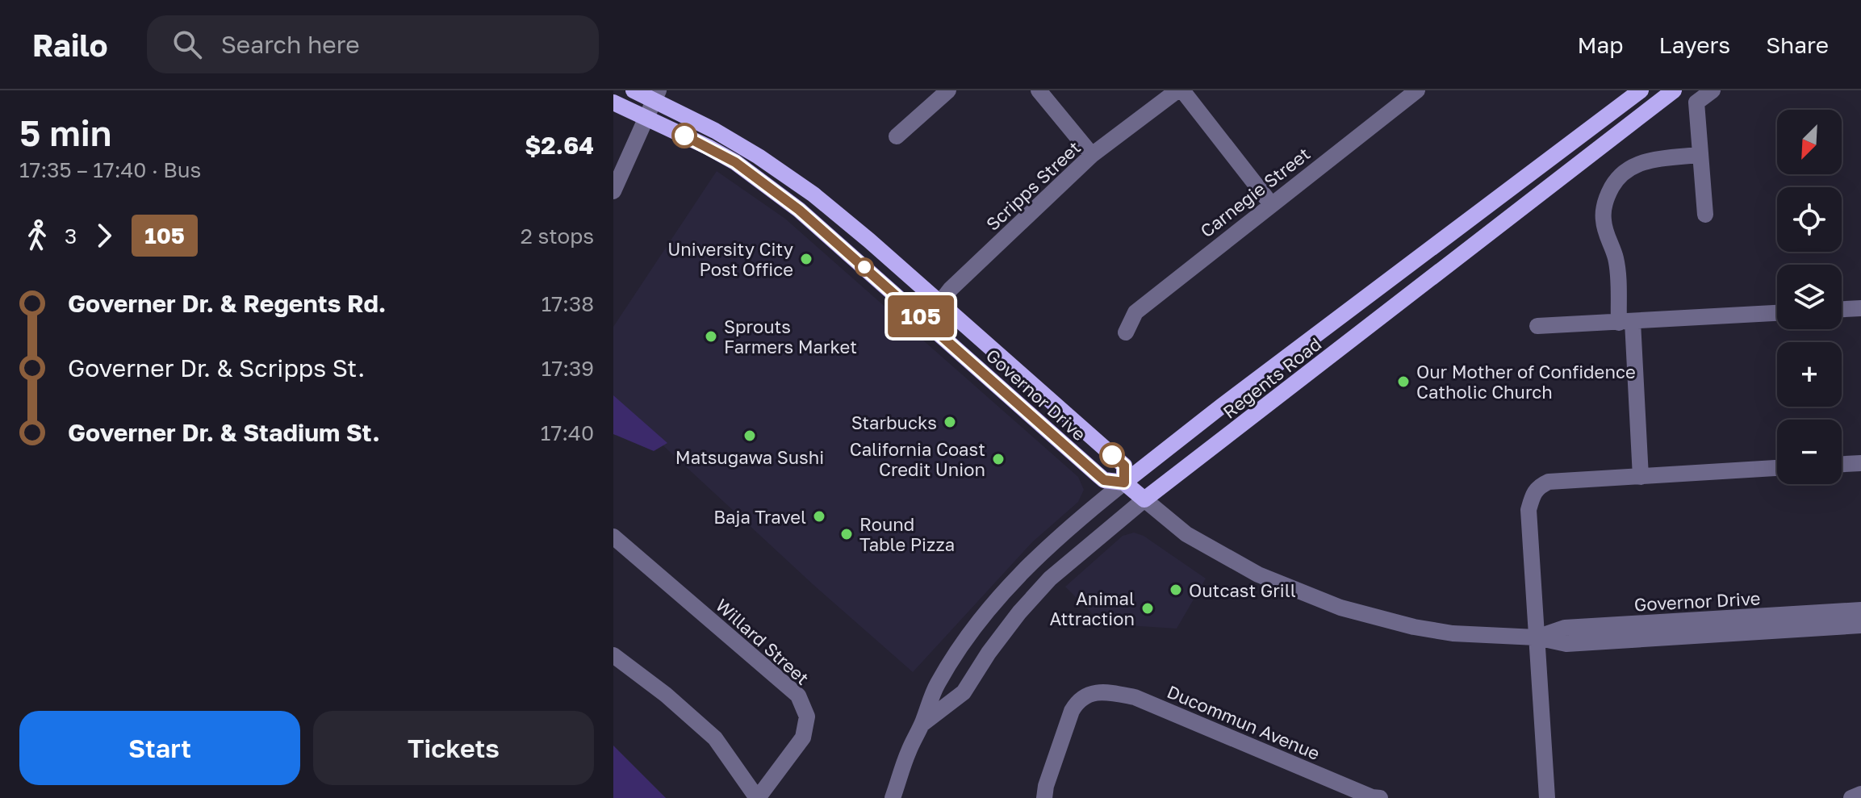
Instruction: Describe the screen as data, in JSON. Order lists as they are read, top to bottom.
{
  "streets": {
    "main road": ["Regents Road", "Governor Drive"],
    "street": [
      "Scripps Street",
      "Carnegie Street",
      "Willard Street",
      "Ducommun Avenue"
    ]
  },
  "crossings": [
    ["Scripps Street", "Governor Drive"],
    ["Regents Road", "Governor Drive"]
  ],
  "places": [
    "University City Post Office",
    "Sprouts Farmers Market",
    "Our Mother of Confidence Catholic Church",
    "Starbucks",
    "Matsugawa Sushi",
    "California Coast Credit Union",
    "Baja Travel",
    "Round Table Pizza",
    "Outcast Grill",
    "Animal Attraction"
  ],
  "lines": ["bus line 105"],
  "north": "bottom left",
  "page": {
    "header": "Railo",
    "search": "Search here",
    "nav": ["Map", "Layers", "Share"],
    "heading": ["5 min", "17:35 – 17:40 · Bus", "$2.64"],
    "on_map": "105",
    "map_buttons": ["+", "−"],
    "legs": ["3", "105", "2 stops"],
    "list": [
      {
        "name": "Governer Dr. & Regents Rd.",
        "value": "17:38"
      },
      {
        "name": "Governer Dr. & Scripps St.",
        "value": "17:39"
      },
      {
        "name": "Governer Dr. & Stadium St.",
        "value": "17:40"
      }
    ],
    "buttons": ["Start", "Tickets"]
  }
}
